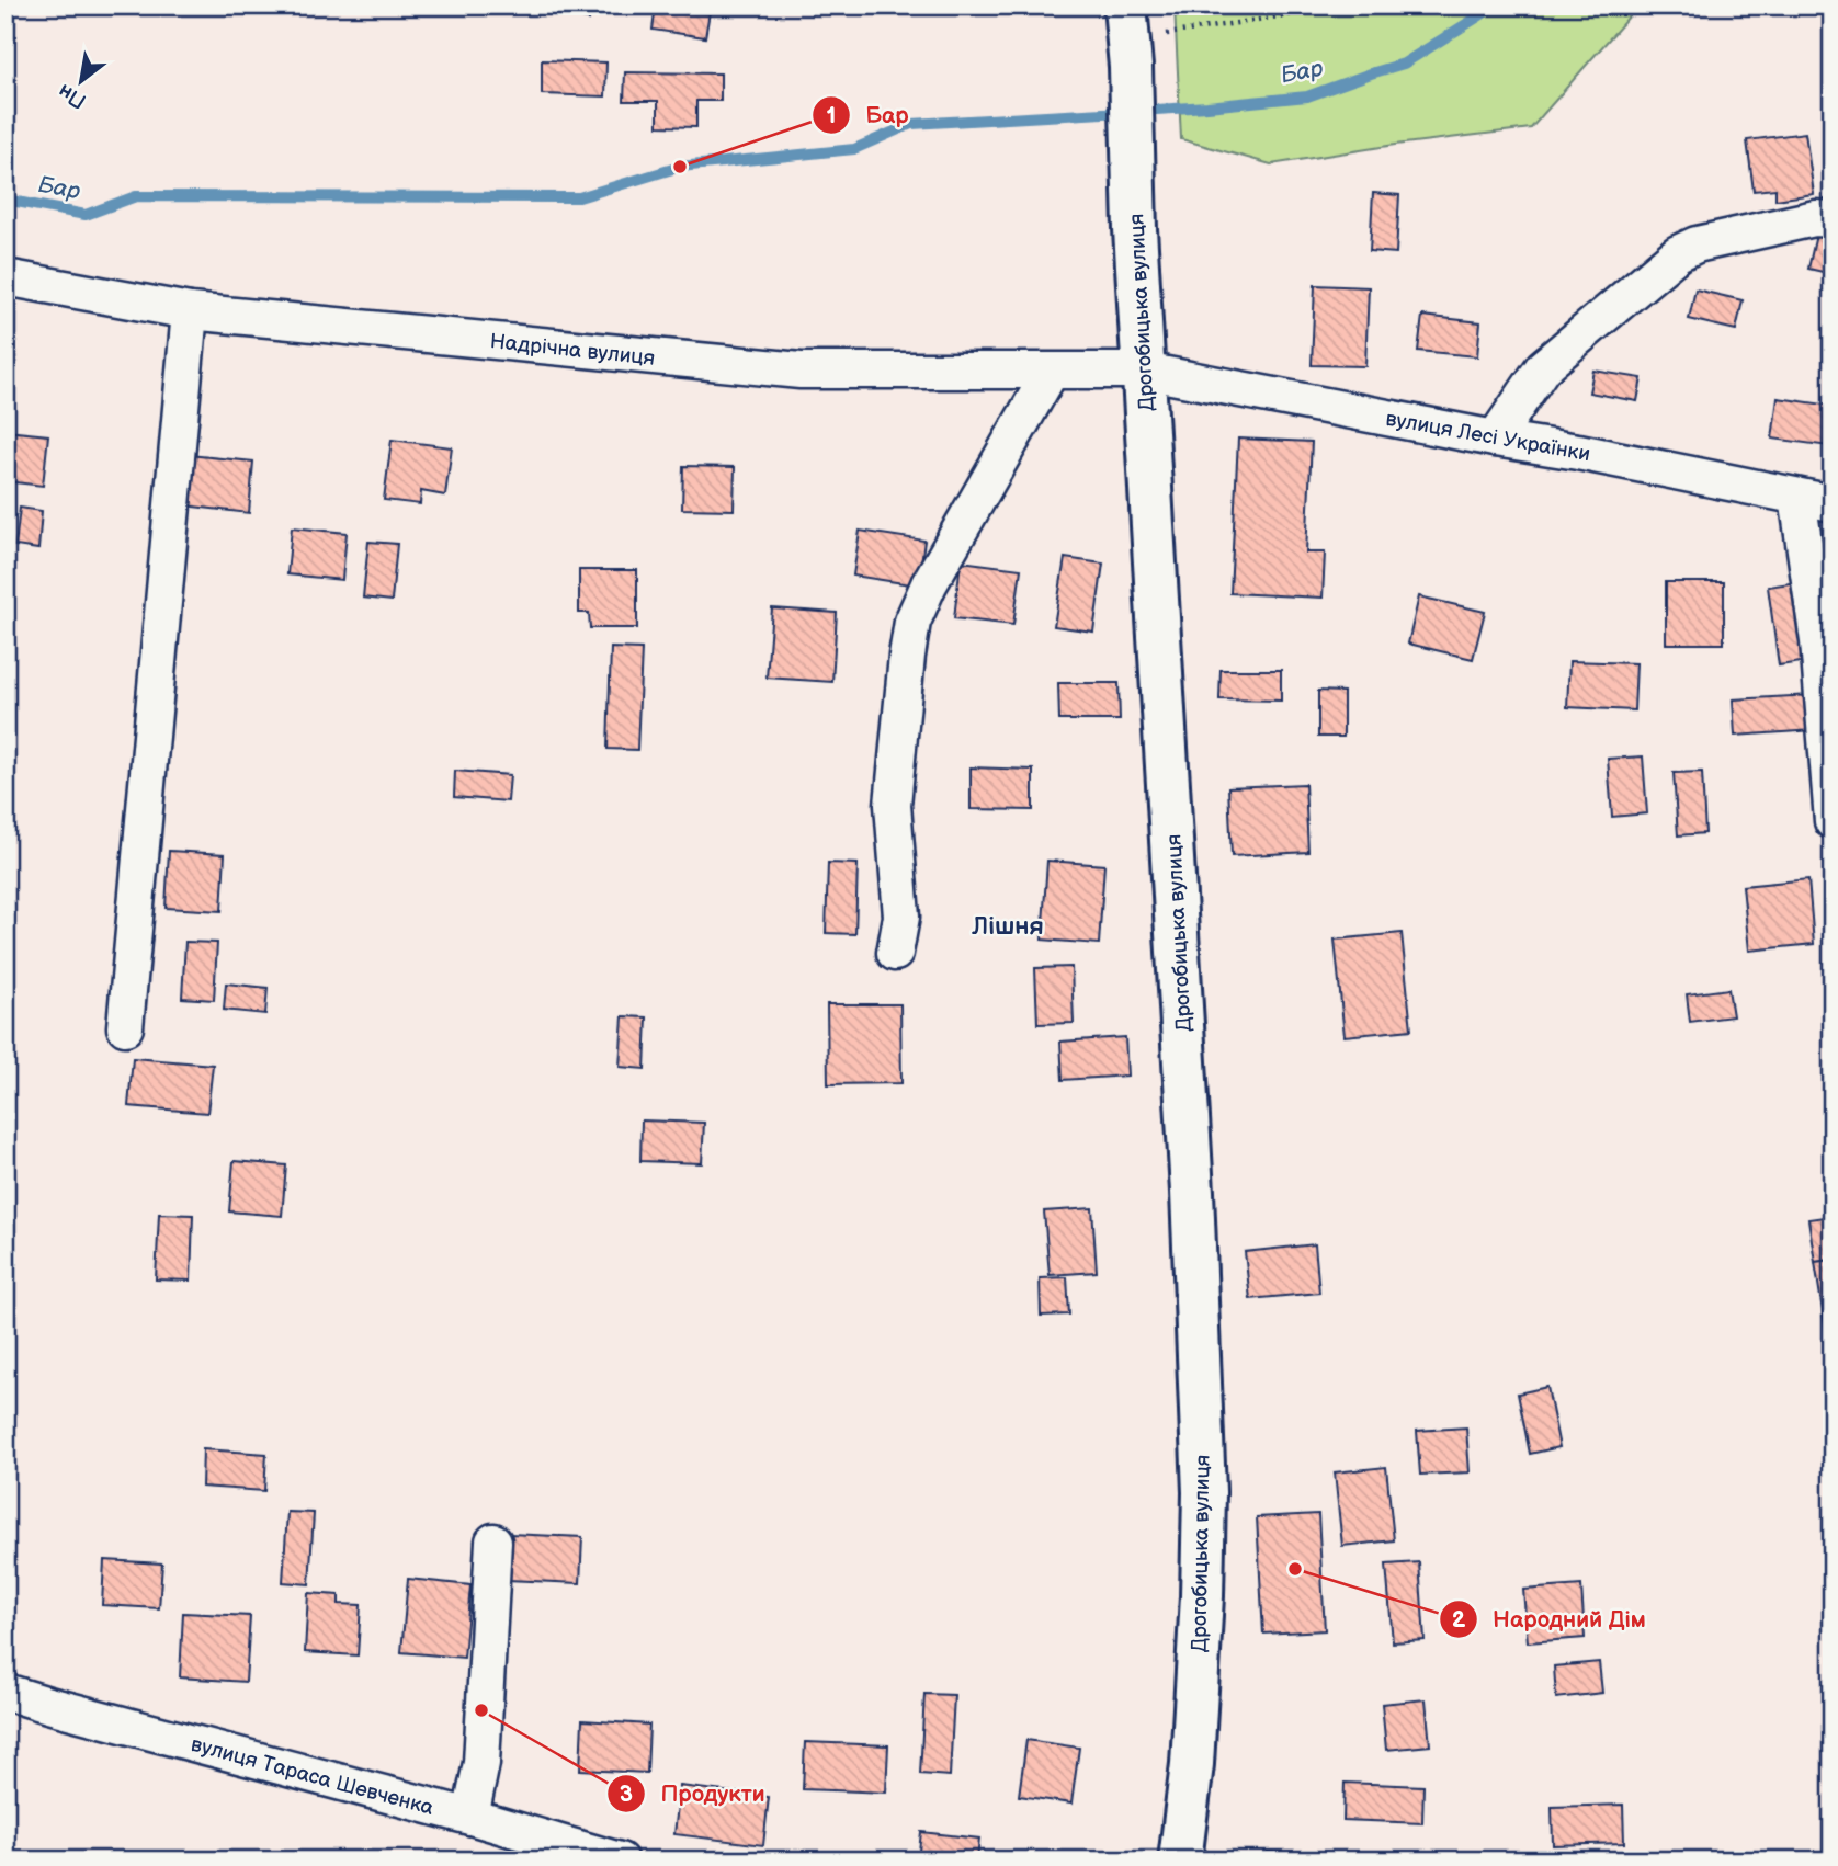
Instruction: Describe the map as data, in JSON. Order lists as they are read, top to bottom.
{
  "streets": {
    "main road": ["Дрогобицька вулиця"],
    "street": ["Надрічна вулиця", "вулиця Лесі Українки", "вулиця Тараса Шевченка"]
  },
  "crossings": [
    ["Дрогобицька вулиця", "Надрічна вулиця"],
    ["Дрогобицька вулиця", "вулиця Лесі Українки"],
    ["Надрічна вулиця", "вулиця Лесі Українки"]
  ],
  "districts": ["Лішня"],
  "water": ["Бар"],
  "places": ["Бар", "Народний Дім", "Продукти"],
  "north": "bottom left"
}
